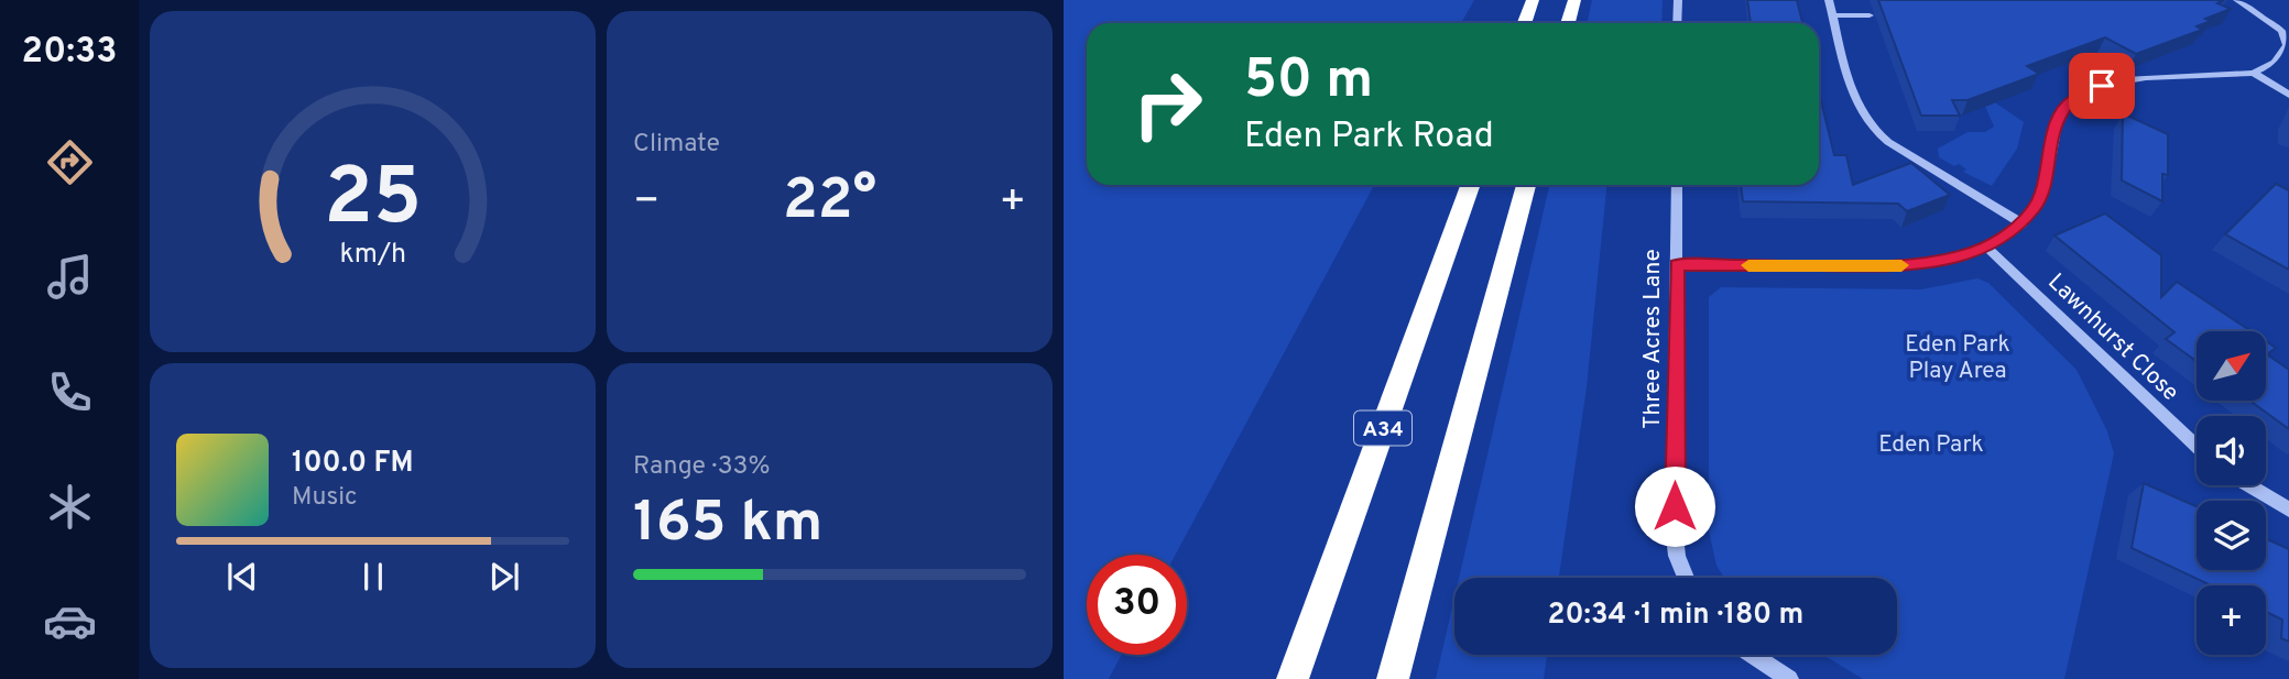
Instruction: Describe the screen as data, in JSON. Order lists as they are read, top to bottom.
{
  "streets": {
    "highway": ["A34"],
    "street": ["Lawnhurst Close", "Three Acres Lane"]
  },
  "parks": ["Eden Park Play Area", "Eden Park"],
  "north": "top right",
  "page": {
    "tabs": "20:33",
    "tile": [
      "Climate",
      ["Range · 33%", "165 km"]
    ],
    "turn": ["50 m", "Eden Park Road"],
    "heat": ["−", "22°", "+"],
    "map_buttons": "+",
    "song": ["100.0 FM", "Music"],
    "limit": "30",
    "trip": "20:34 · 1 min · 180 m",
    "gauge": ["25", "km/h"]
  }
}
